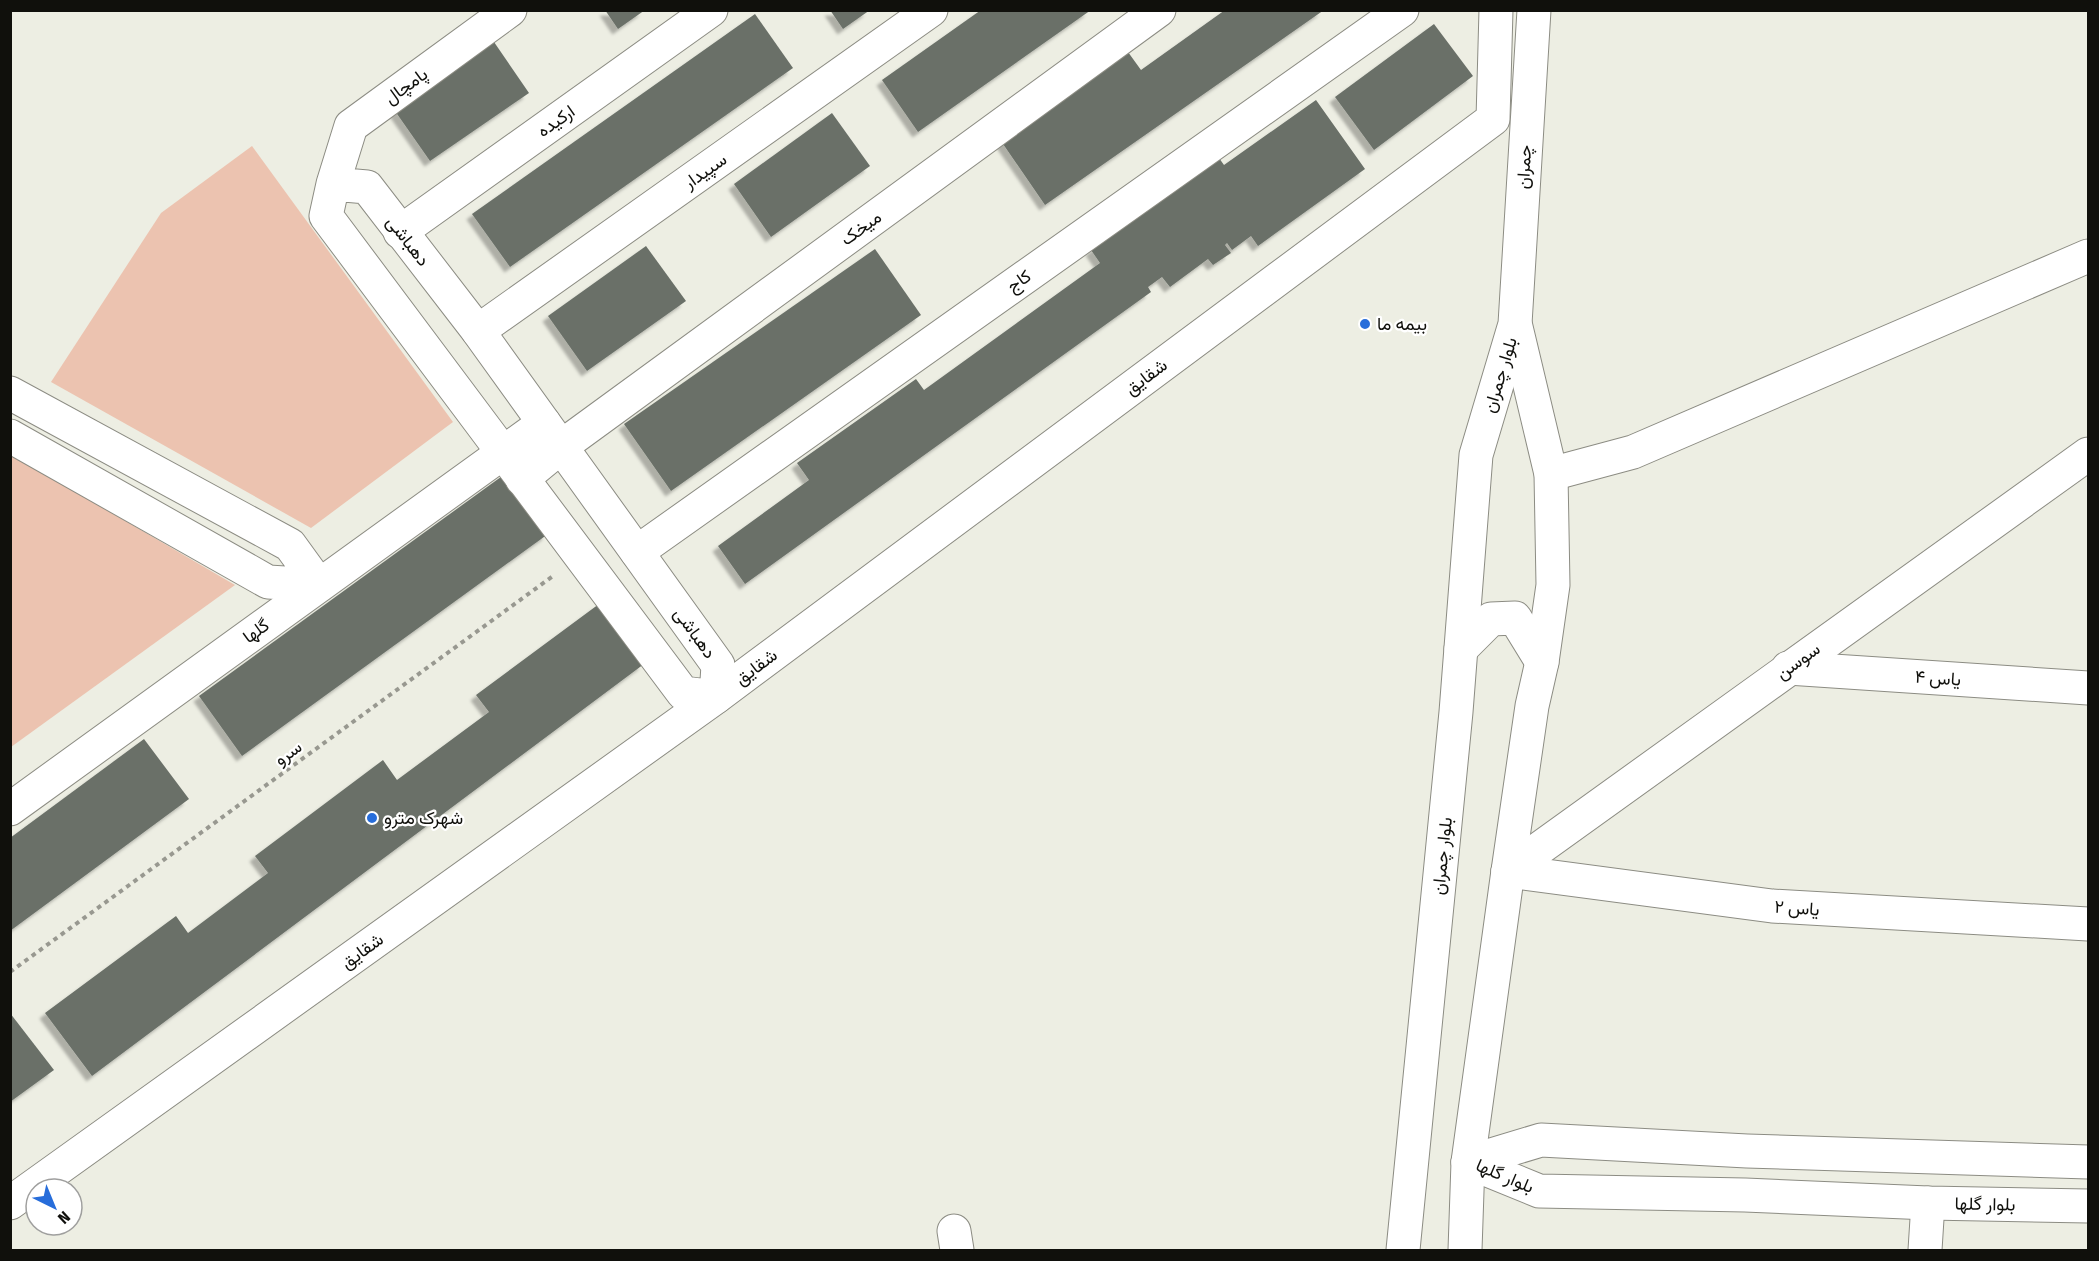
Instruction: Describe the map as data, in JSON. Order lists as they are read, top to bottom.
{
  "streets": {
    "street": [
      "پامچال",
      "ارکیده",
      "چمران",
      "سپیدار",
      "میخک",
      "دهباشی",
      "کاج",
      "بلوار چمران",
      "شقایق",
      "گلها",
      "سوسن",
      "یاس ۴",
      "یاس ۲",
      "بلوار گلها"
    ],
    "path": ["سرو"]
  },
  "crossings": [
    ["پامچال", "دهباشی"],
    ["ارکیده", "دهباشی"],
    ["چمران", "بلوار چمران"],
    ["سپیدار", "دهباشی"],
    ["میخک", "دهباشی"],
    ["میخک", "گلها"],
    ["دهباشی", "کاج"],
    ["دهباشی", "شقایق"],
    ["دهباشی", "گلها"],
    ["بلوار چمران", "سوسن"],
    ["بلوار چمران", "یاس ۲"],
    ["بلوار چمران", "بلوار گلها"],
    ["سوسن", "یاس ۴"],
    ["سوسن", "یاس ۲"]
  ],
  "places": ["بیمه ما", "شهرک مترو"],
  "north": "bottom right"
}
